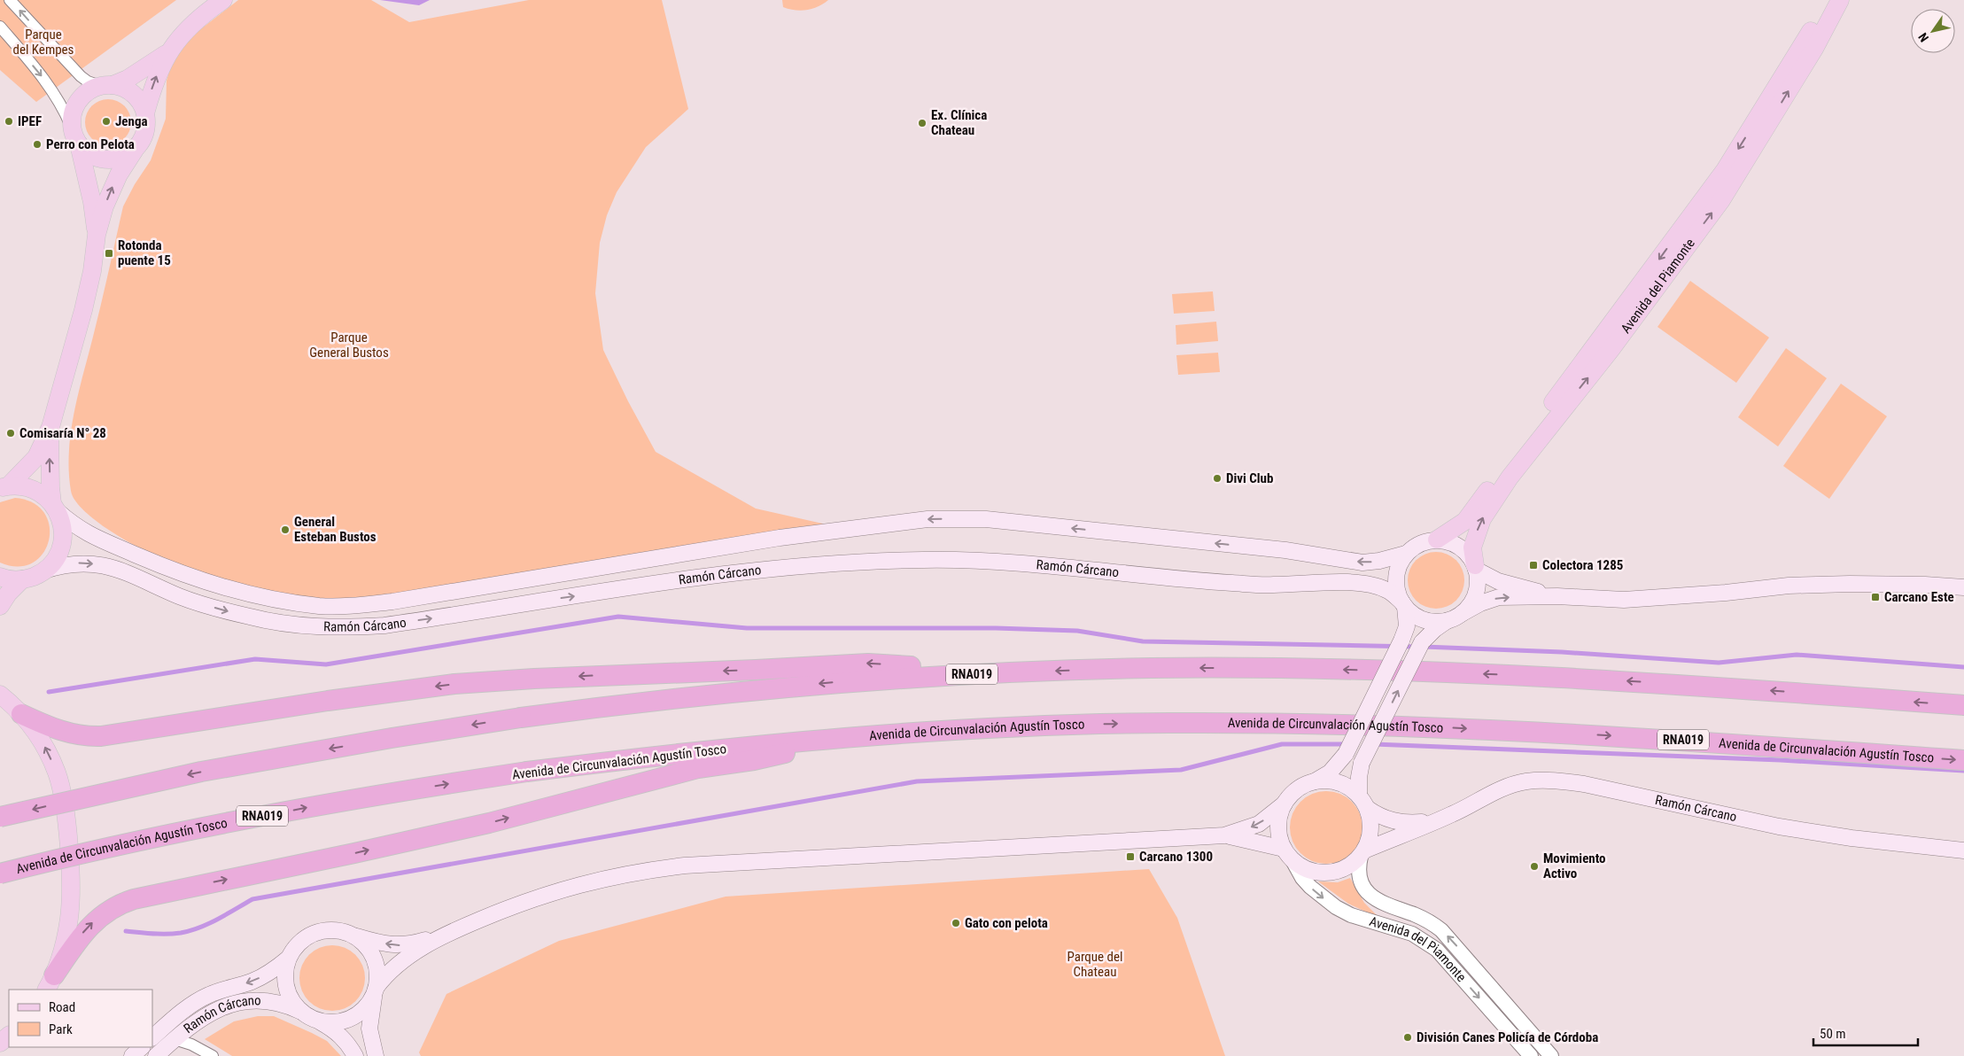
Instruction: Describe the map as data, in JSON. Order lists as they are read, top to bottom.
{
  "streets": {
    "highway": ["RNA019", "Avenida de Circunvalación Agustín Tosco"],
    "main road": ["Avenida del Piamonte", "Ramón Cárcano"]
  },
  "crossings": [
    ["Avenida del Piamonte", "Ramón Cárcano"]
  ],
  "parks": ["Parque del Kempes", "Parque General Bustos", "Parque del Chateau"],
  "places": {
    "other": [
      "IPEF",
      "Jenga",
      "Ex. Clínica Chateau",
      "Perro con Pelota",
      "Comisaría N° 28",
      "Divi Club",
      "General Esteban Bustos",
      "Movimiento Activo",
      "Gato con pelota",
      "División Canes Policía de Córdoba"
    ],
    "transit": [
      "Rotonda puente 15",
      "Colectora 1285",
      "Carcano Este",
      "Carcano 1300"
    ]
  },
  "legend": ["Road", "Park"],
  "scale_bar": "50 m",
  "north": "bottom left"
}
